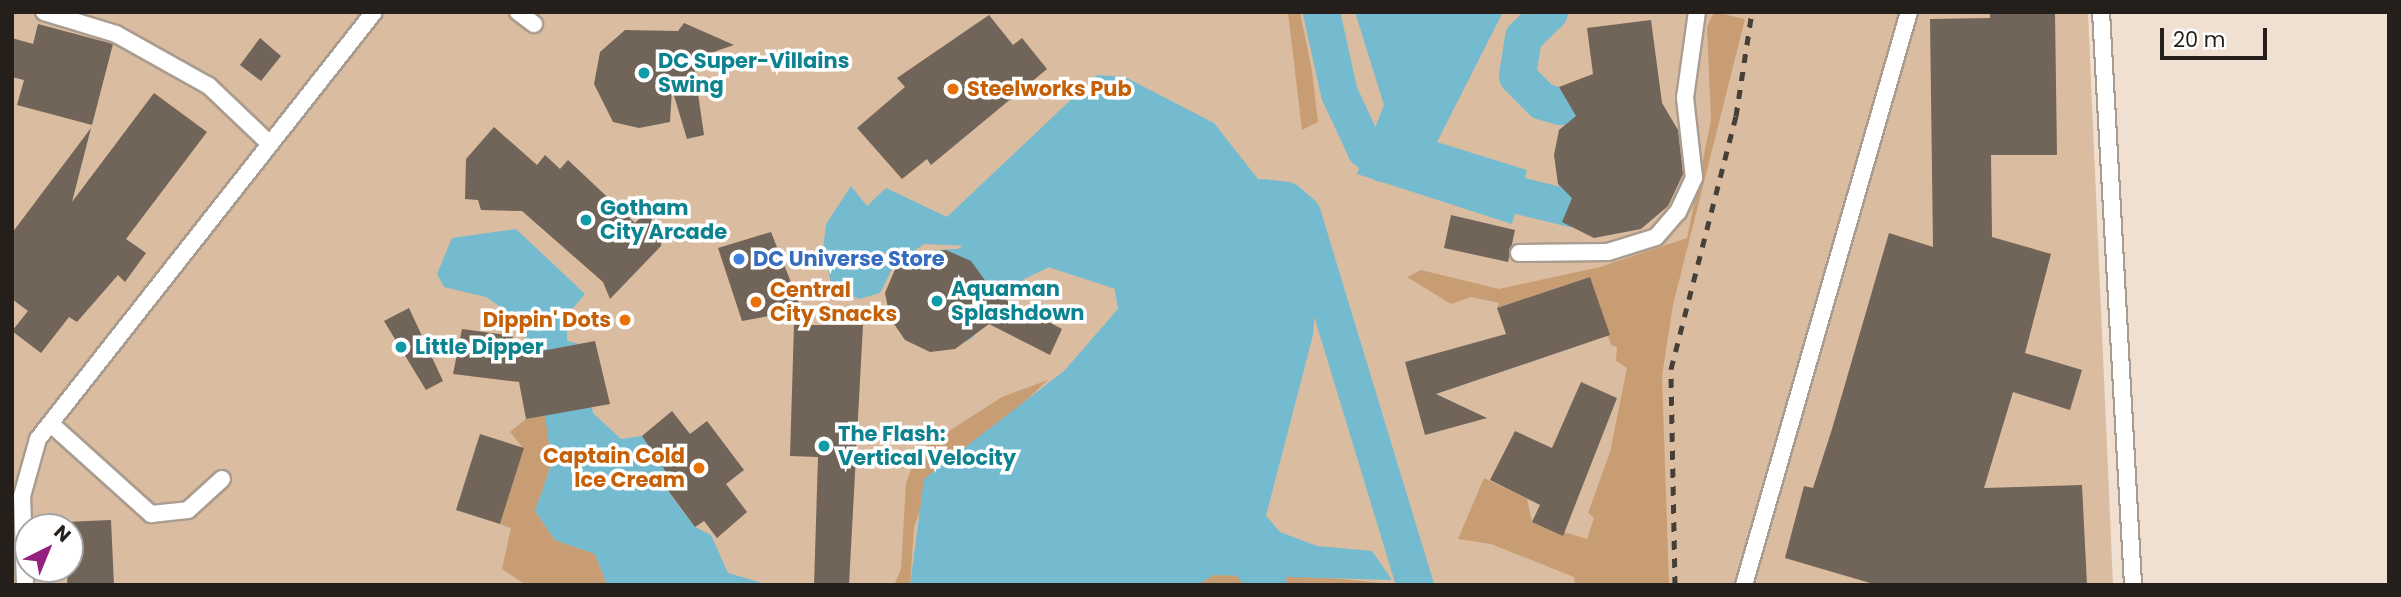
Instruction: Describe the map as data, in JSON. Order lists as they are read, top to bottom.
{
  "places": [
    "DC Super-Villains Swing",
    "Steelworks Pub",
    "Gotham City Arcade",
    "DC Universe Store",
    "Aquaman Splashdown",
    "Central City Snacks",
    "Dippin' Dots",
    "Little Dipper",
    "The Flash: Vertical Velocity",
    "Captain Cold Ice Cream"
  ],
  "scale_bar": "20 m",
  "north": "top right"
}
